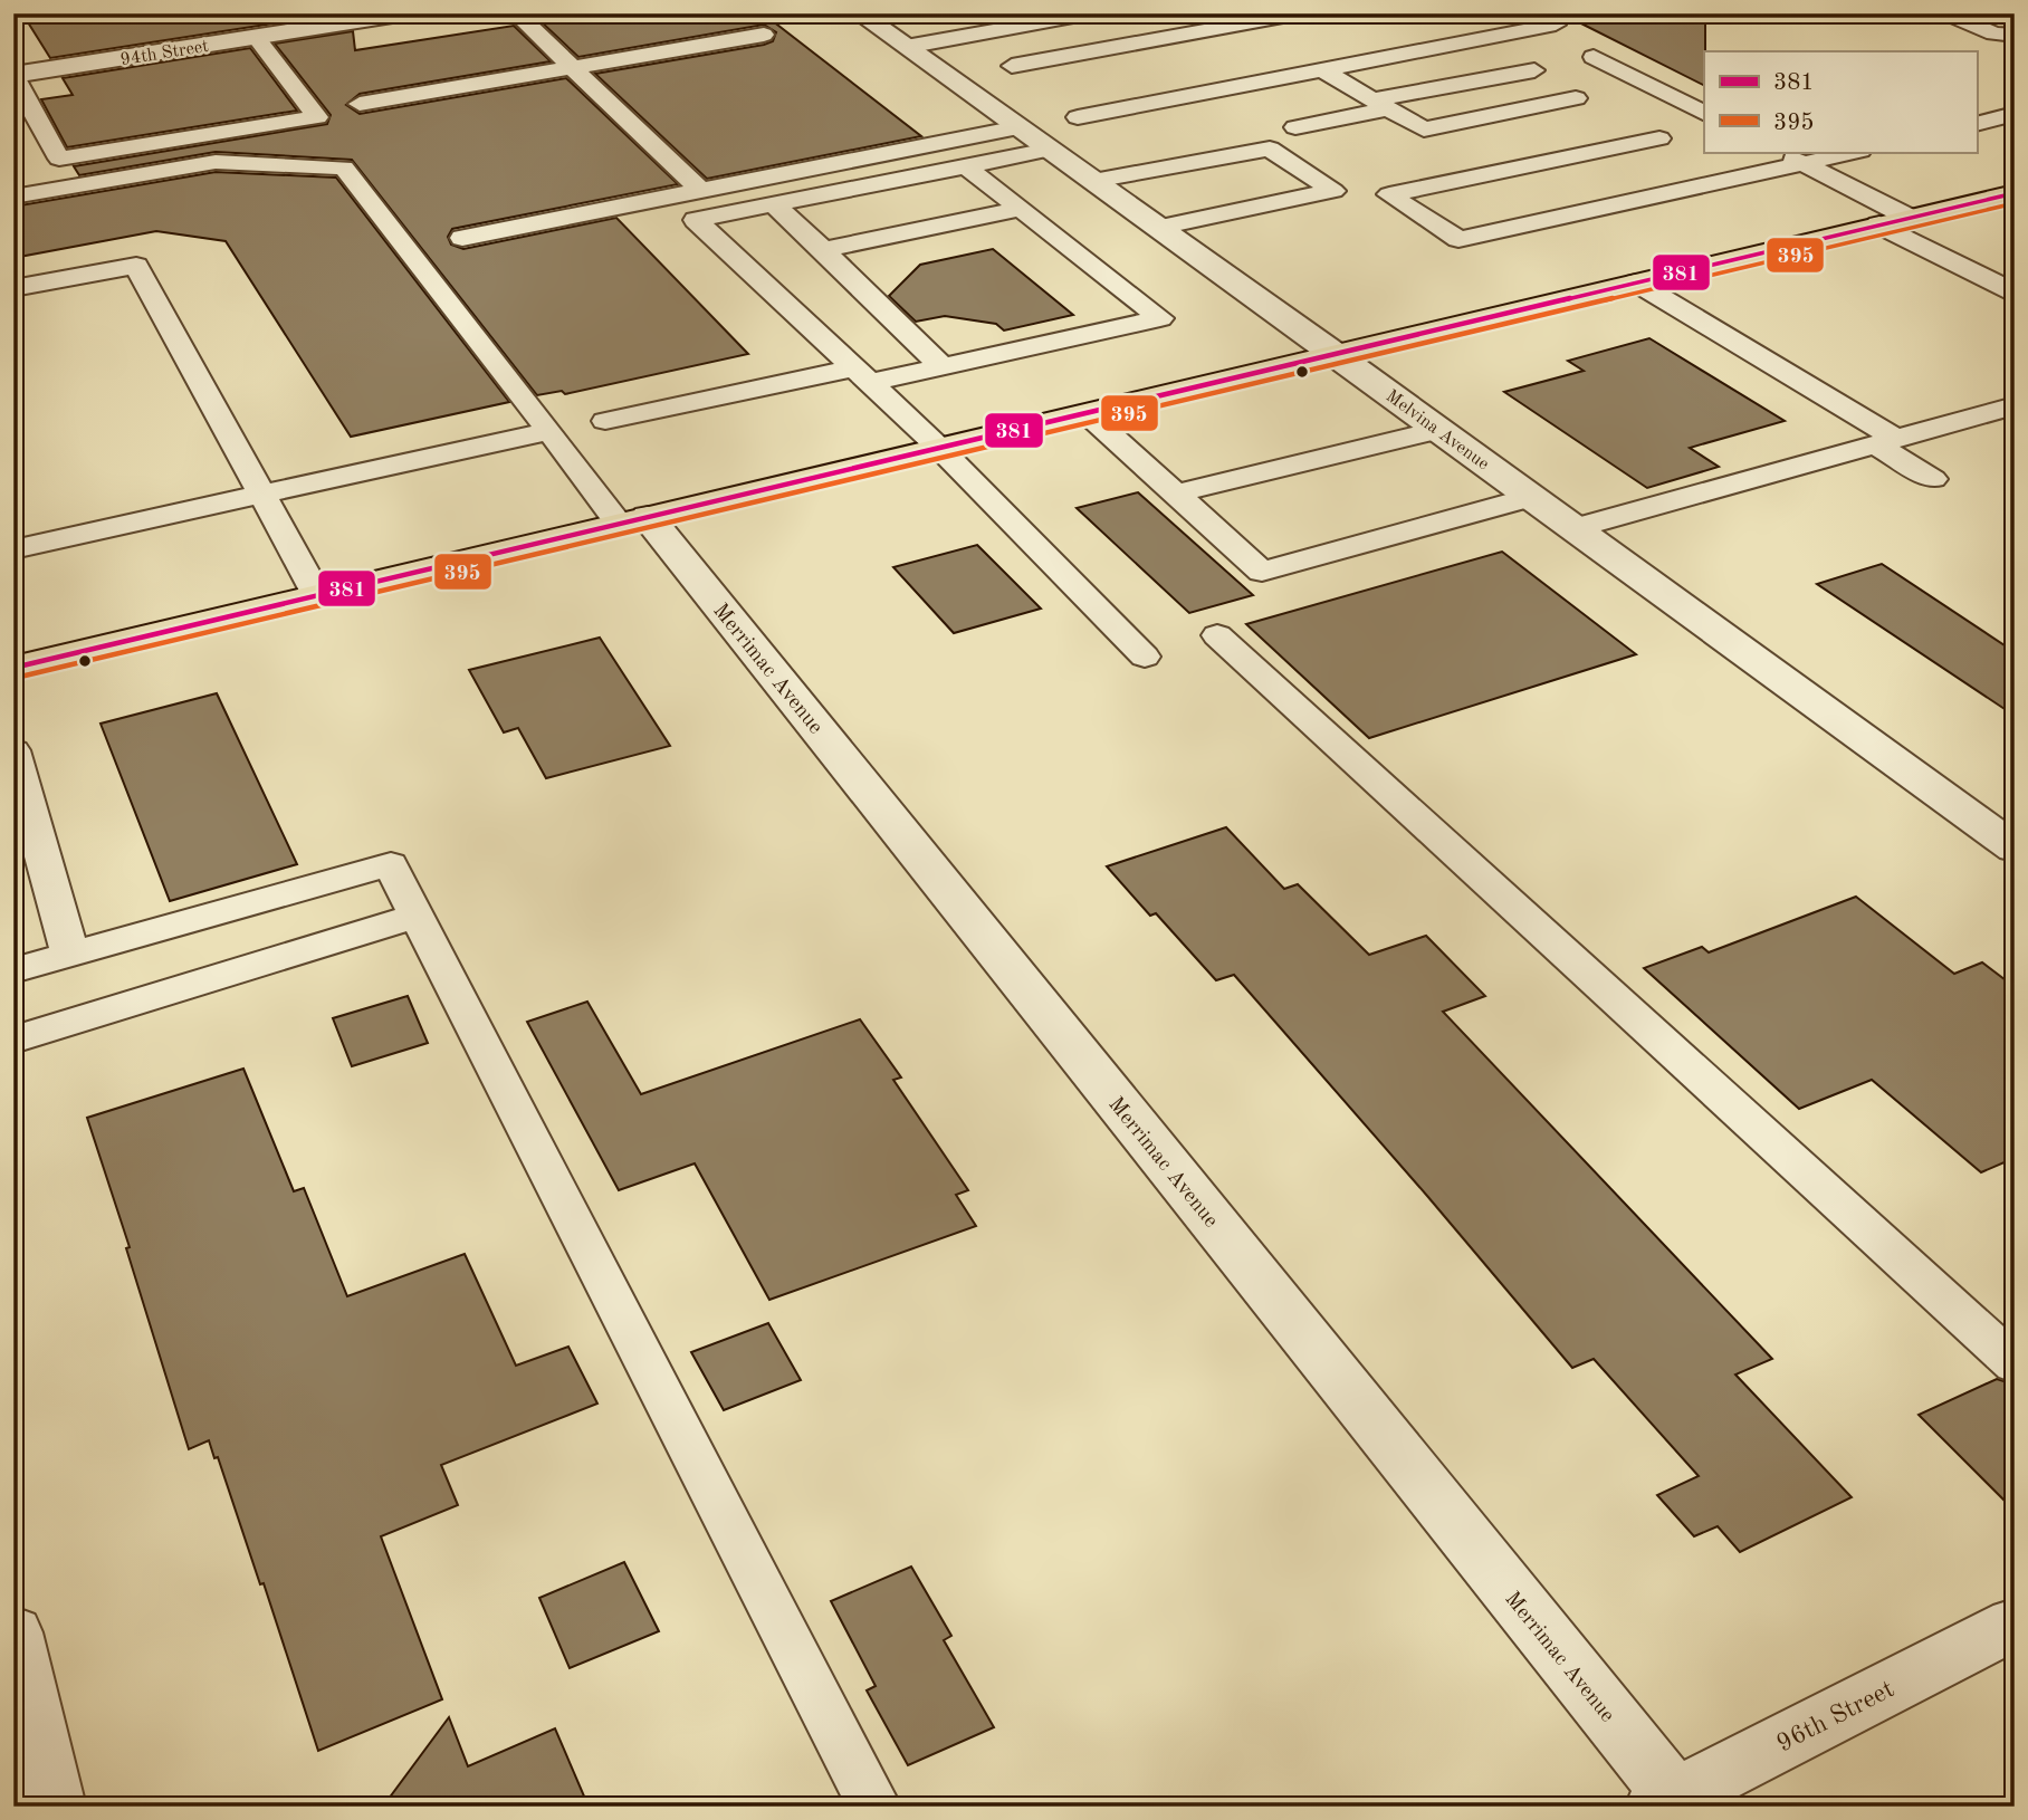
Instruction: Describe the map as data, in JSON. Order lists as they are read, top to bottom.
{
  "streets": {
    "street": [
      "94th Street",
      "Melvina Avenue",
      "Merrimac Avenue",
      "96th Street"
    ]
  },
  "crossings": [
    ["Merrimac Avenue", "96th Street"]
  ],
  "lines": ["transit line 381", "transit line 395"],
  "legend": ["381", "395"]
}
